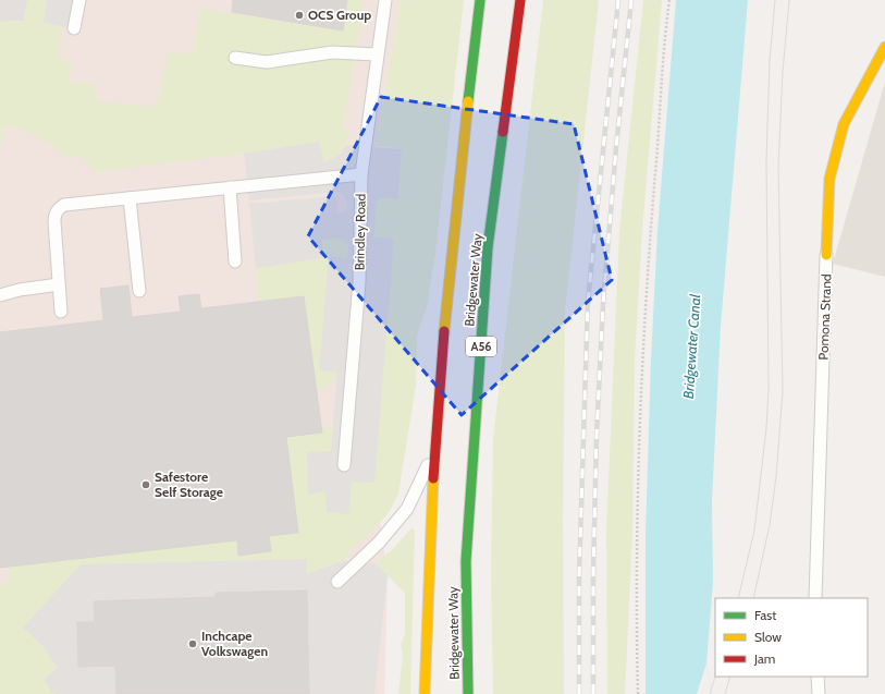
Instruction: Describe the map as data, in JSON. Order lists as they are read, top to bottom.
{
  "streets": {
    "main road": ["Bridgewater Way", "Pomona Strand", "A56"],
    "lane": ["Brindley Road"]
  },
  "water": ["Bridgewater Canal"],
  "places": ["OCS Group", "Safestore Self Storage", "Inchcape Volkswagen"],
  "legend": ["Fast", "Slow", "Jam"]
}
